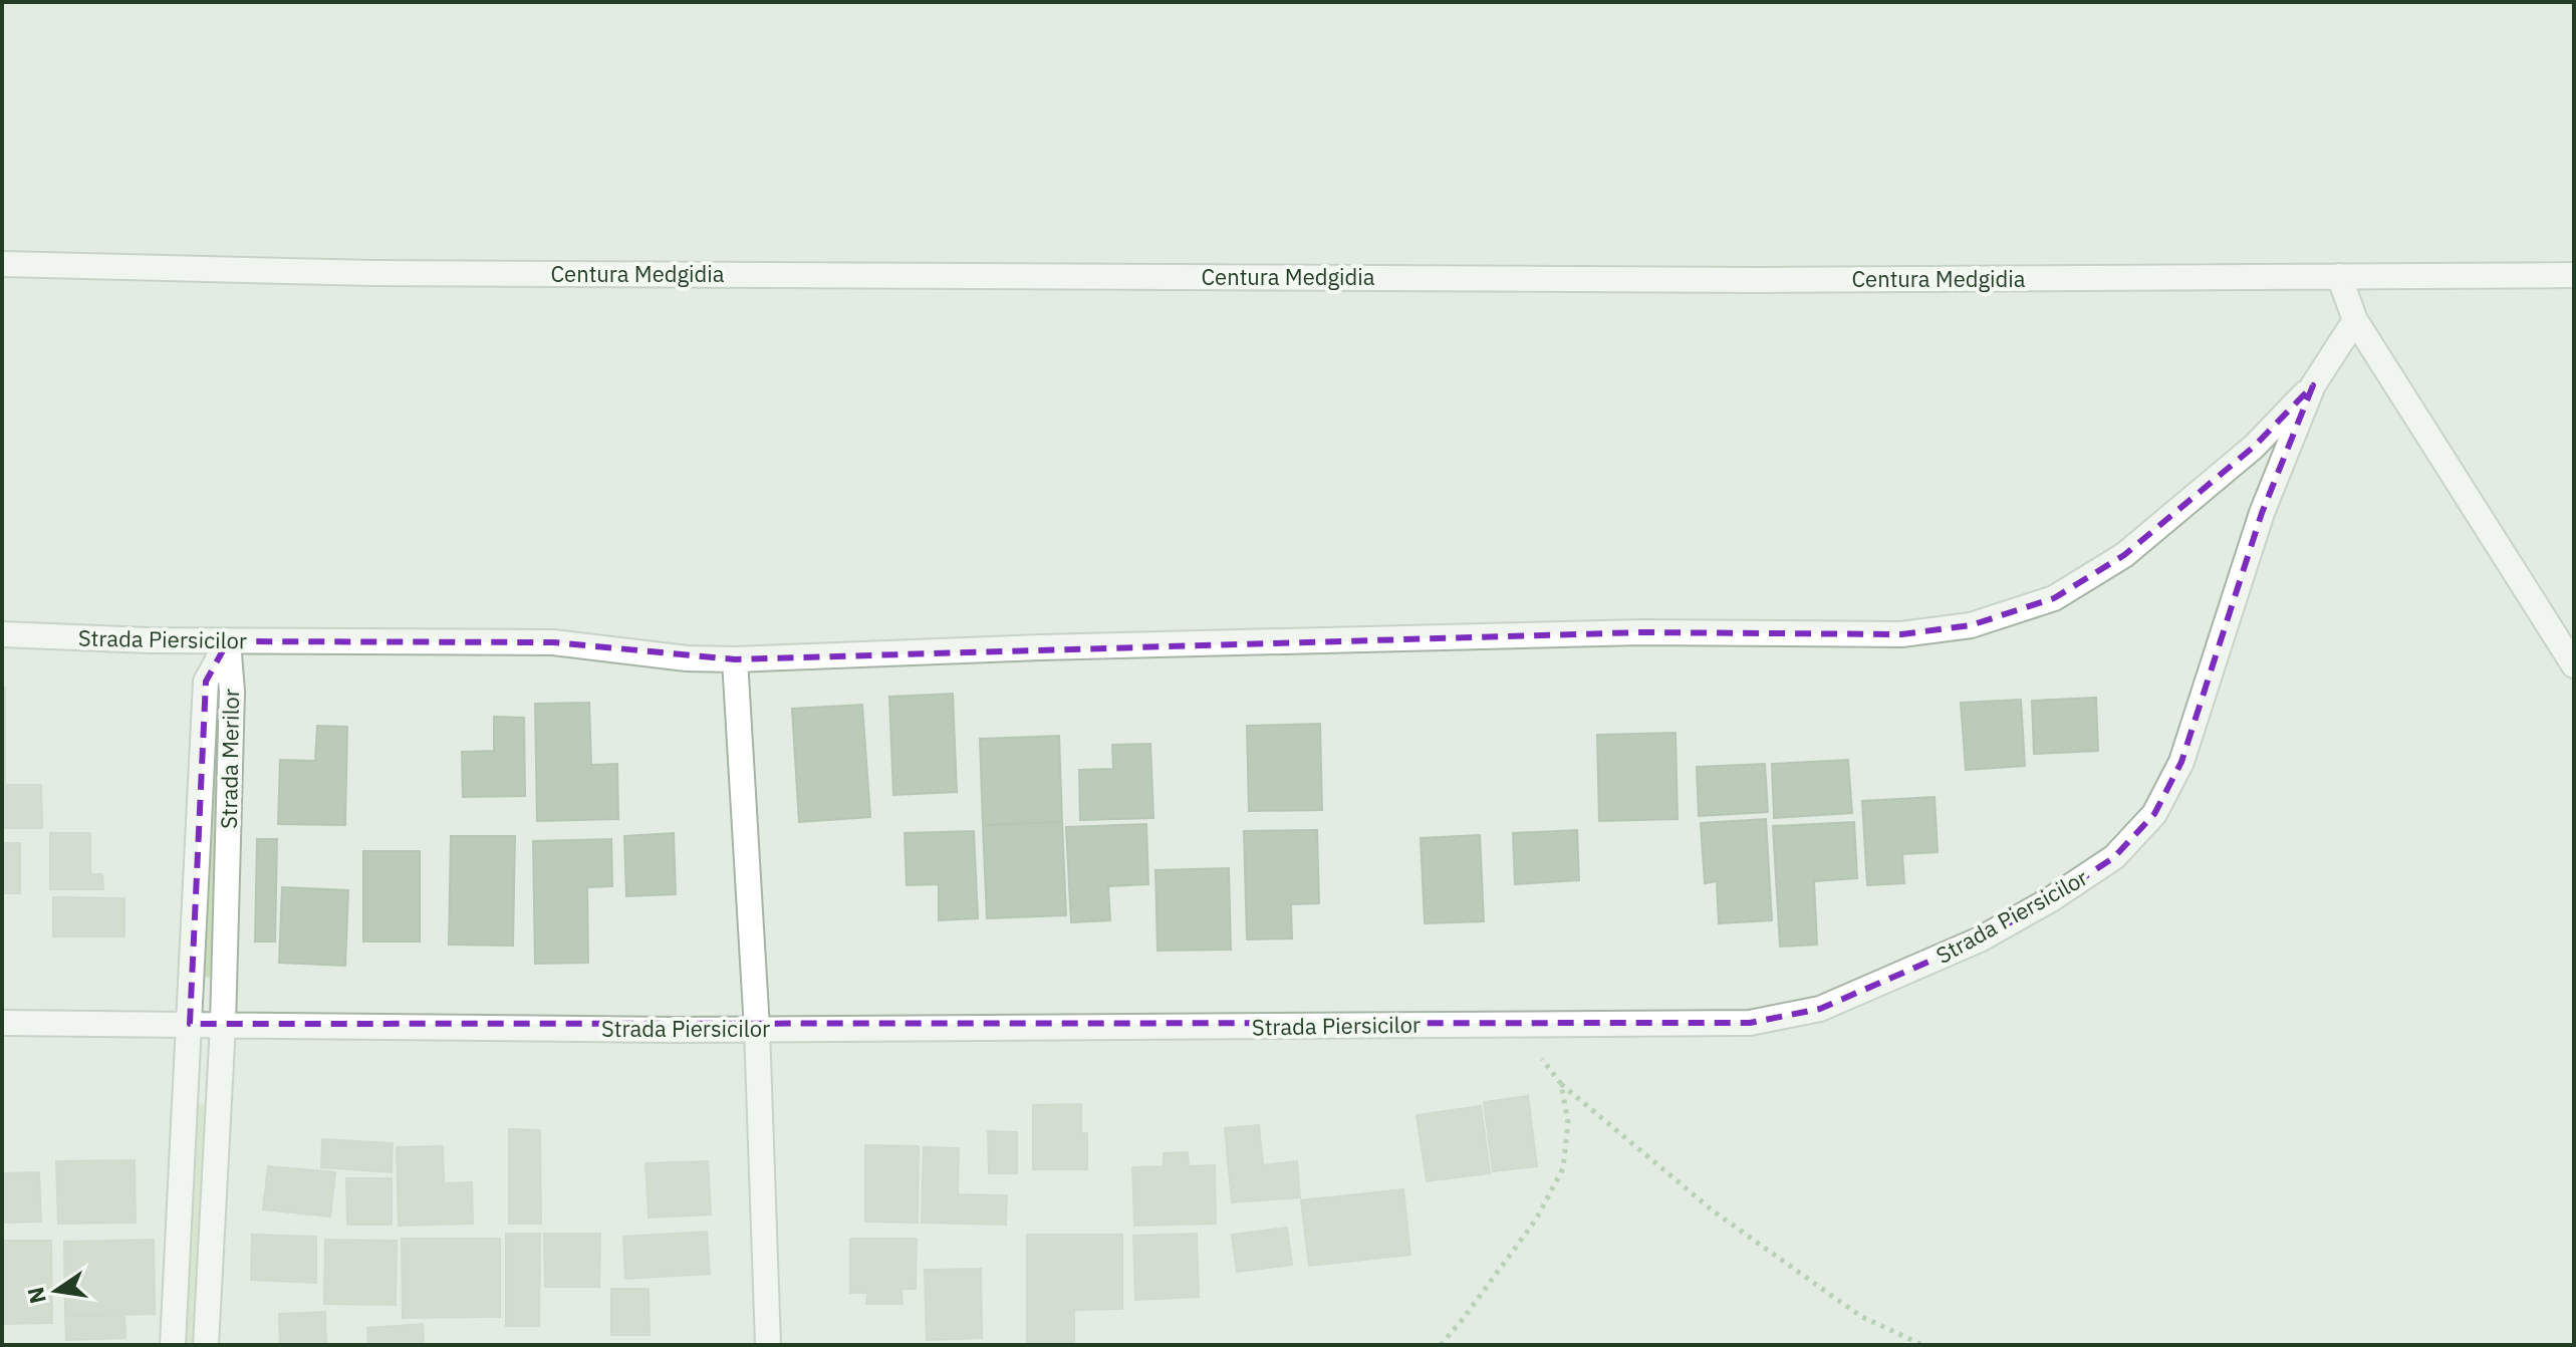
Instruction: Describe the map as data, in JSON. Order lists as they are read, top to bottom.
{
  "streets": {
    "street": ["Centura Medgidia", "Strada Piersicilor", "Strada Merilor"]
  },
  "crossings": [
    ["Strada Piersicilor", "Strada Merilor"]
  ],
  "north": "left"
}
